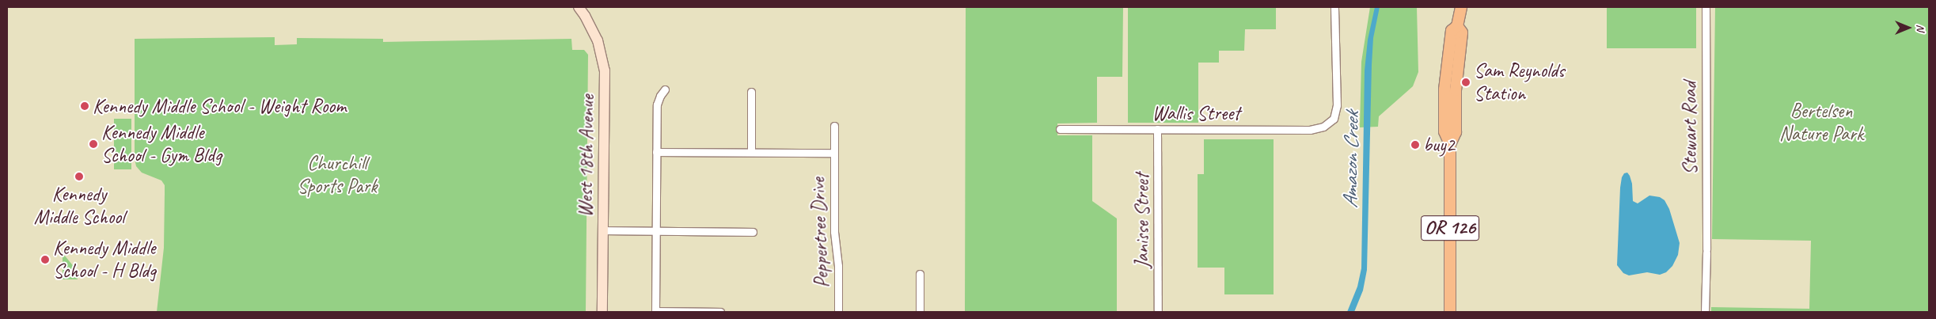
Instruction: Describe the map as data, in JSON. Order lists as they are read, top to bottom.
{
  "streets": {
    "main road": ["OR 126"],
    "street": [
      "Wallis Street",
      "Stewart Road",
      "West 18th Avenue",
      "Janisse Street",
      "Peppertree Drive"
    ]
  },
  "crossings": [
    ["Wallis Street", "Janisse Street"]
  ],
  "water": ["Amazon Creek"],
  "parks": ["Bertelsen Nature Park", "Churchill Sports Park"],
  "places": [
    "Sam Reynolds Station",
    "Kennedy Middle School - Weight Room",
    "Kennedy Middle School - Gym Bldg",
    "buy2",
    "Kennedy Middle School",
    "Kennedy Middle School - H Bldg"
  ],
  "north": "right"
}
